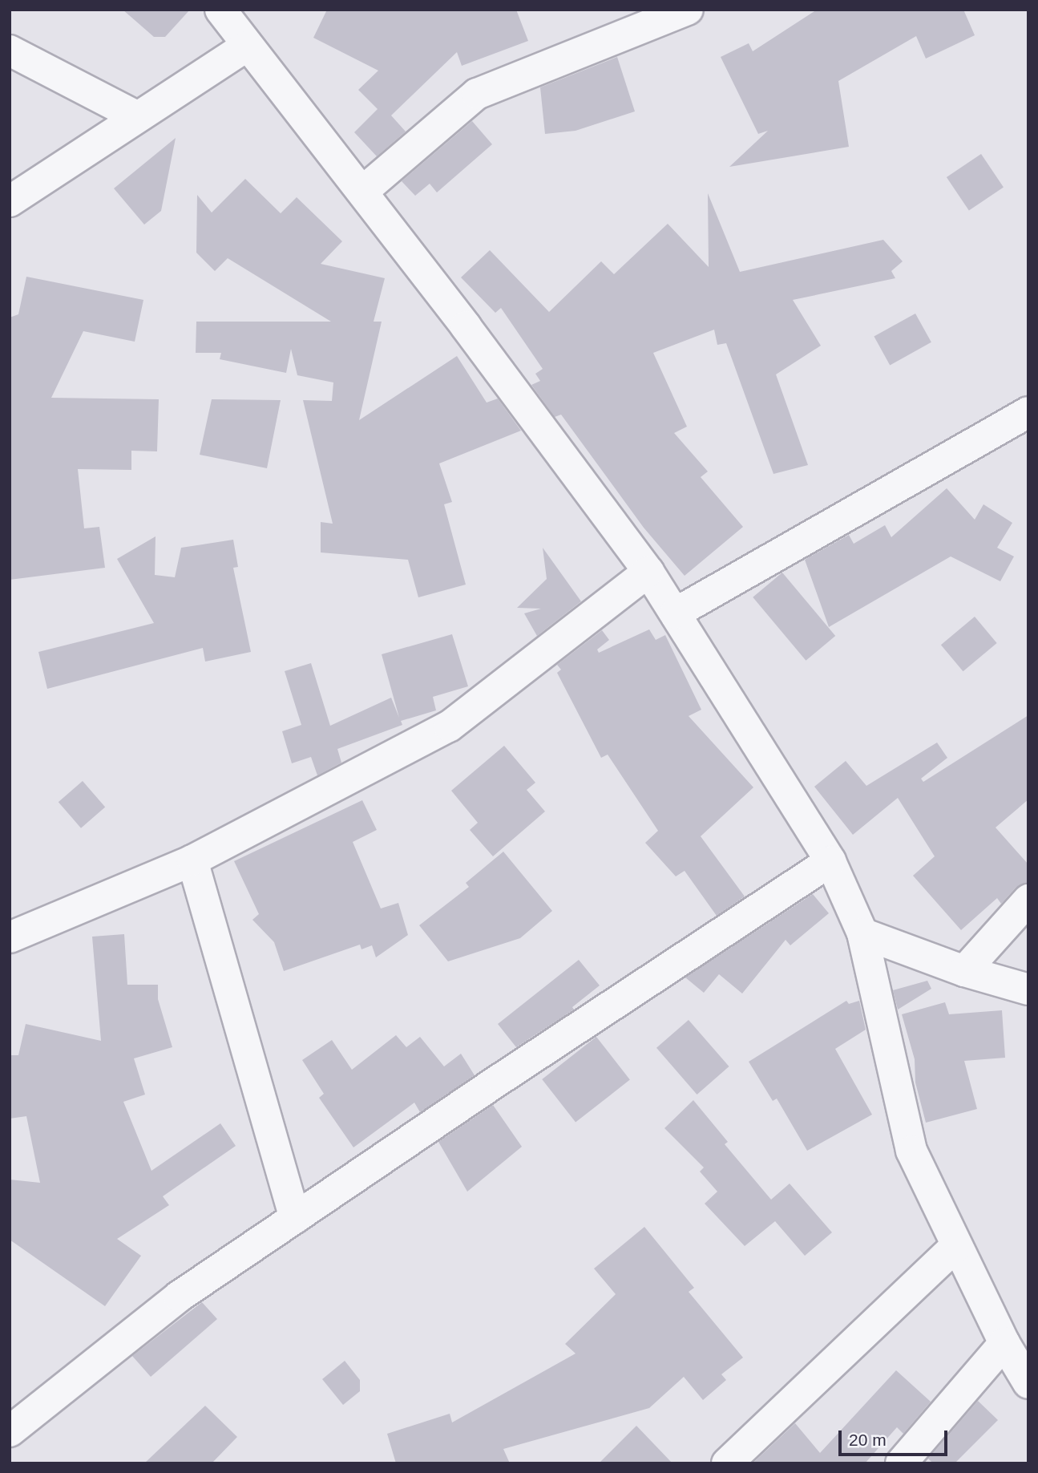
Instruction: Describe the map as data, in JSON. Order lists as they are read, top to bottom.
{
  "scale_bar": "20 m"
}
